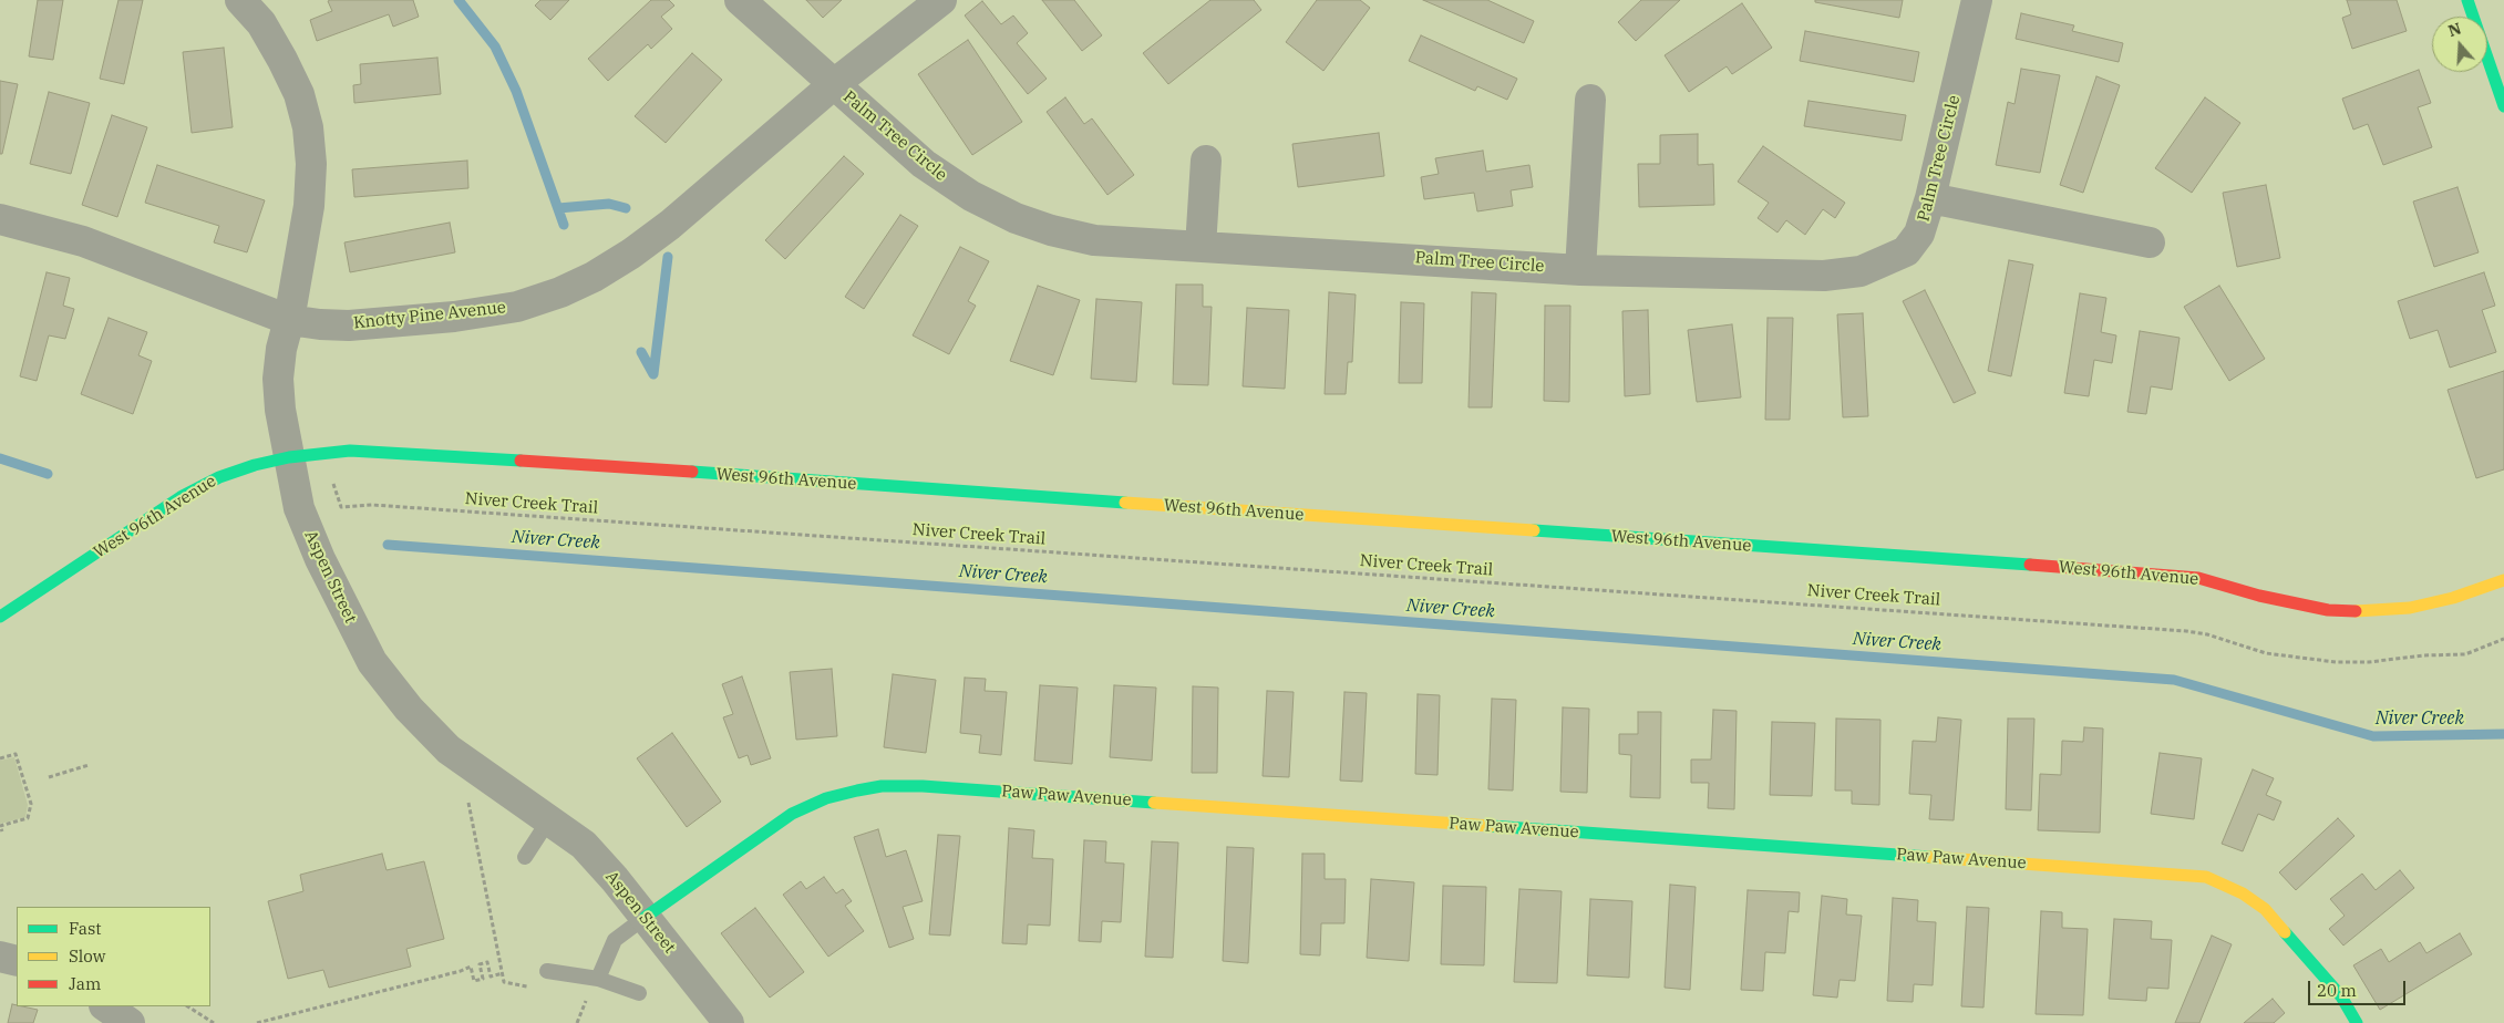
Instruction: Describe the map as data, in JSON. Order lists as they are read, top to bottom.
{
  "streets": {
    "street": [
      "Palm Tree Circle",
      "Knotty Pine Avenue",
      "West 96th Avenue",
      "Aspen Street",
      "Paw Paw Avenue"
    ],
    "path": ["Niver Creek Trail"]
  },
  "crossings": [
    ["Palm Tree Circle", "Knotty Pine Avenue"],
    ["Knotty Pine Avenue", "Aspen Street"],
    ["West 96th Avenue", "Aspen Street"],
    ["Aspen Street", "Paw Paw Avenue"]
  ],
  "water": ["Niver Creek"],
  "legend": ["Fast", "Slow", "Jam"],
  "scale_bar": "20 m",
  "north": "top"
}
